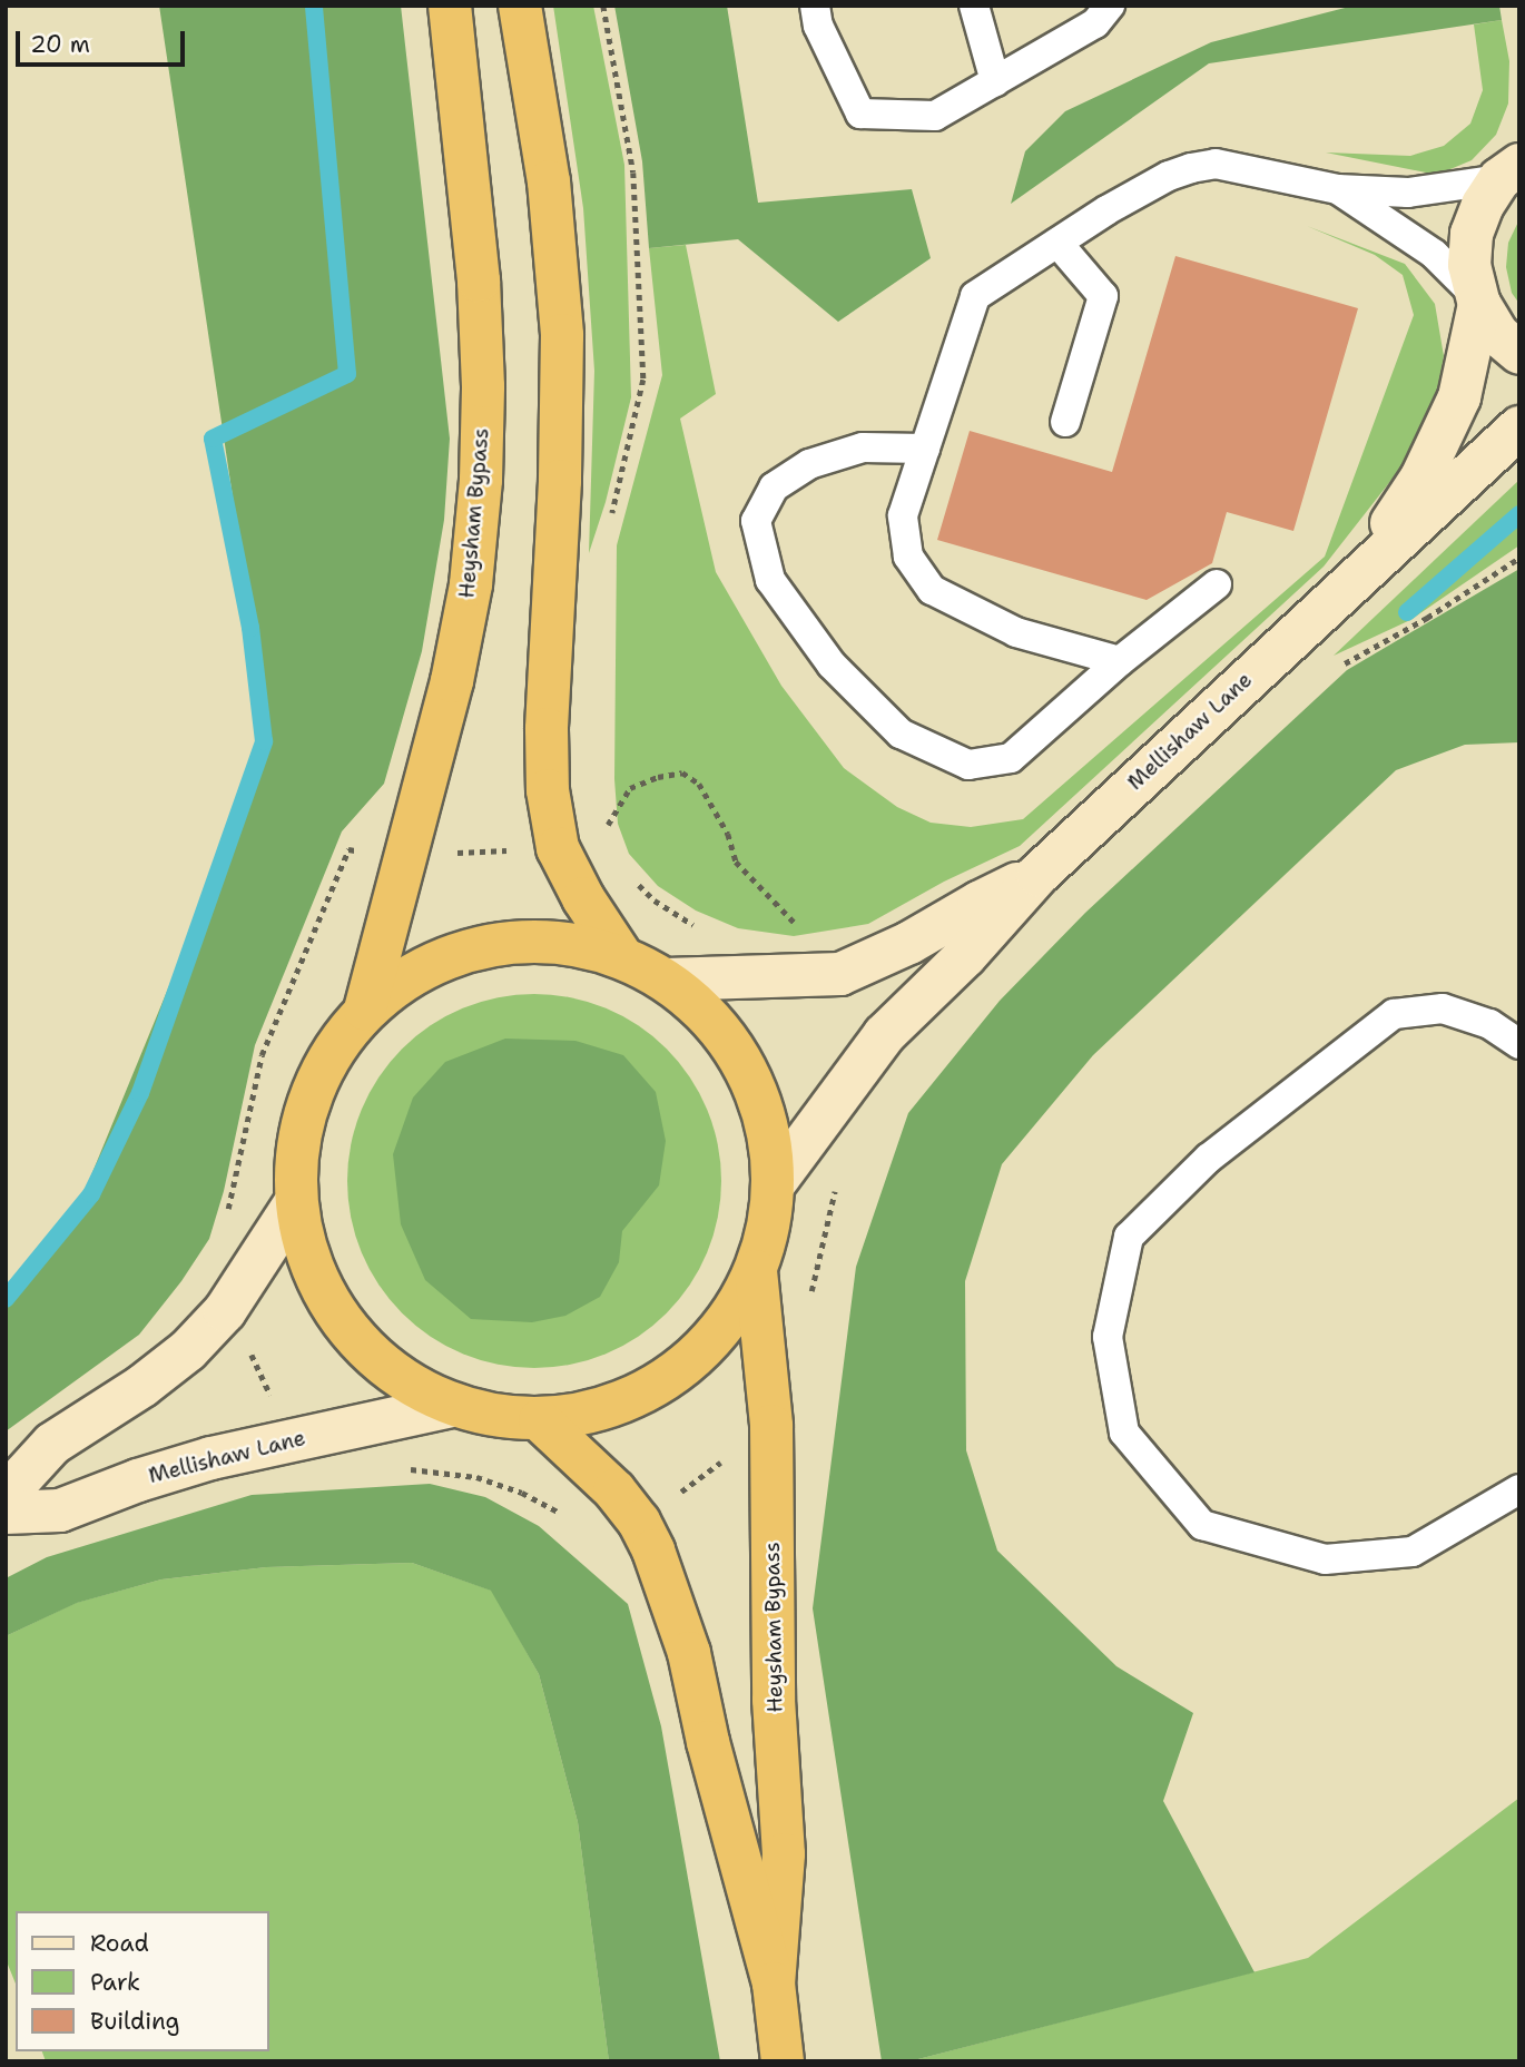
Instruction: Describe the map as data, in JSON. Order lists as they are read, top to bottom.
{
  "streets": {
    "highway": ["Heysham Bypass"],
    "main road": ["Mellishaw Lane"]
  },
  "legend": ["Road", "Park", "Building"],
  "scale_bar": "20 m"
}
